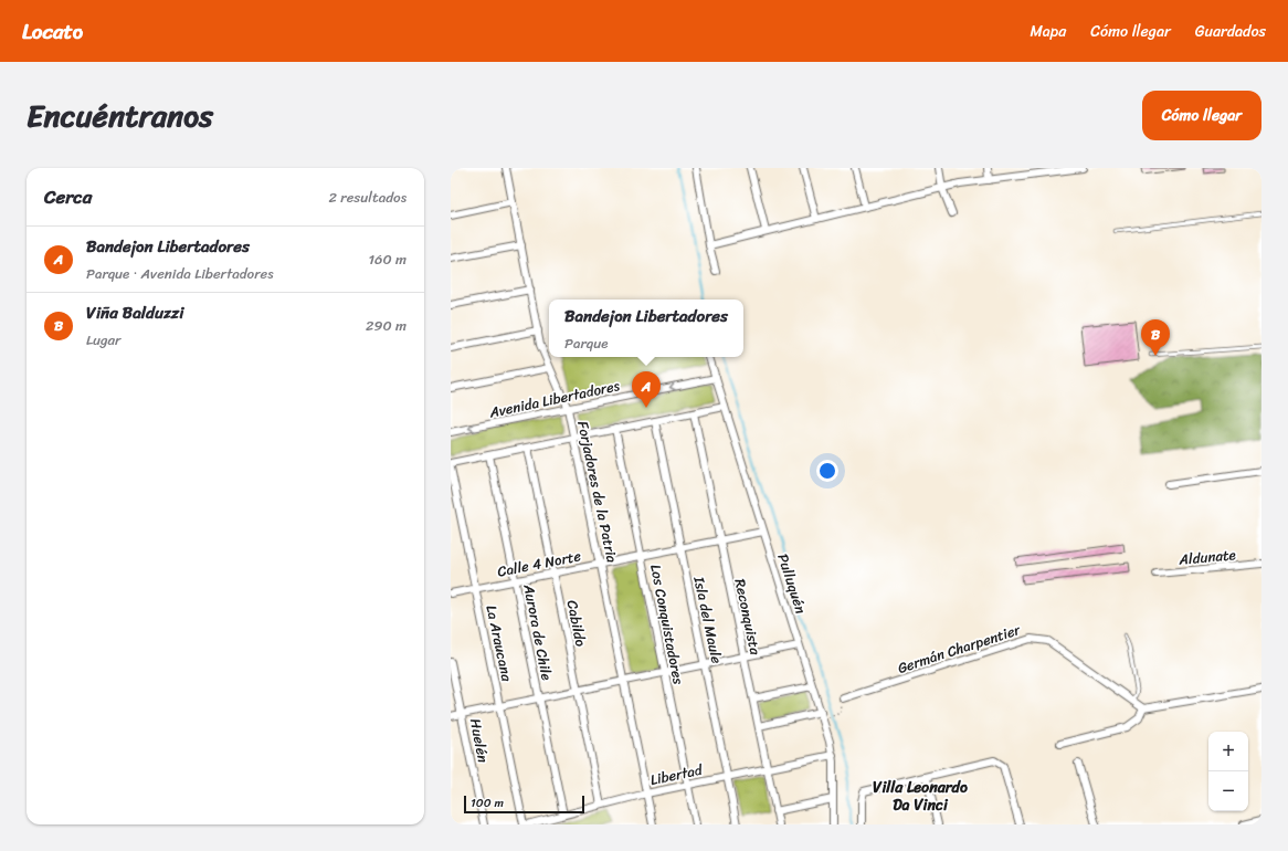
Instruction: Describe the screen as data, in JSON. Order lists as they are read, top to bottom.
{
  "streets": {
    "street": [
      "Avenida Libertadores",
      "Forjadores de la Patria",
      "Aldunate",
      "Calle 4 Norte",
      "Pulluquén",
      "Reconquista",
      "Isla del Maule",
      "Cabildo",
      "Los Conquistadores",
      "Aurora de Chile",
      "La Araucana",
      "Germán Charpentier",
      "Huelén",
      "Libertad"
    ]
  },
  "crossings": [
    ["Avenida Libertadores", "Forjadores de la Patria"],
    ["Avenida Libertadores", "Pulluquén"],
    ["Forjadores de la Patria", "Calle 4 Norte"],
    ["Forjadores de la Patria", "Libertad"],
    ["Calle 4 Norte", "Pulluquén"],
    ["Calle 4 Norte", "Reconquista"],
    ["Calle 4 Norte", "Isla del Maule"],
    ["Calle 4 Norte", "Cabildo"],
    ["Calle 4 Norte", "Los Conquistadores"],
    ["Calle 4 Norte", "Aurora de Chile"],
    ["Calle 4 Norte", "La Araucana"],
    ["Pulluquén", "Libertad"],
    ["Reconquista", "Libertad"],
    ["Isla del Maule", "Libertad"],
    ["Cabildo", "Libertad"],
    ["Los Conquistadores", "Libertad"],
    ["Aurora de Chile", "Libertad"],
    ["La Araucana", "Libertad"]
  ],
  "districts": ["Villa Leonardo Da Vinci"],
  "scale_bar": "100 m",
  "page": {
    "header": "Locato",
    "nav": ["Mapa", "Cómo llegar", "Guardados"],
    "title": "Encuéntranos",
    "buttons": "Cómo llegar",
    "heading": ["Cerca", "2 resultados"],
    "list": [
      {
        "mark": "A",
        "name": "Bandejon Libertadores",
        "note": "Parque · Avenida Libertadores",
        "value": "160 m"
      },
      {
        "mark": "B",
        "name": "Viña Balduzzi",
        "note": "Lugar",
        "value": "290 m"
      }
    ],
    "popup": ["Bandejon Libertadores", "Parque"],
    "pins": ["B", "A"],
    "map_buttons": ["+", "−"],
    "scale": "100 m"
  }
}
